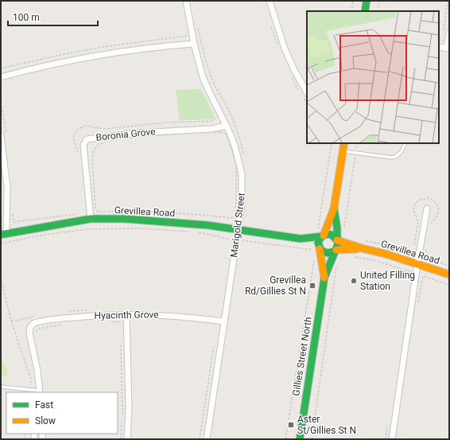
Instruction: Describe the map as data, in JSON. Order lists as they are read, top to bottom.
{
  "streets": {
    "street": [
      "Boronia Grove",
      "Grevillea Road",
      "Marigold Street",
      "Hyacinth Grove",
      "Gillies Street North"
    ]
  },
  "crossings": [
    ["Boronia Grove", "Grevillea Road"],
    ["Boronia Grove", "Marigold Street"],
    ["Grevillea Road", "Marigold Street"],
    ["Grevillea Road", "Gillies Street North"],
    ["Marigold Street", "Hyacinth Grove"]
  ],
  "places": {
    "other": ["United Filling Station"],
    "transit": ["Grevillea Rd/Gillies St N", "Aster St/Gillies St N"]
  },
  "legend": ["Fast", "Slow"],
  "scale_bar": "100 m"
}
